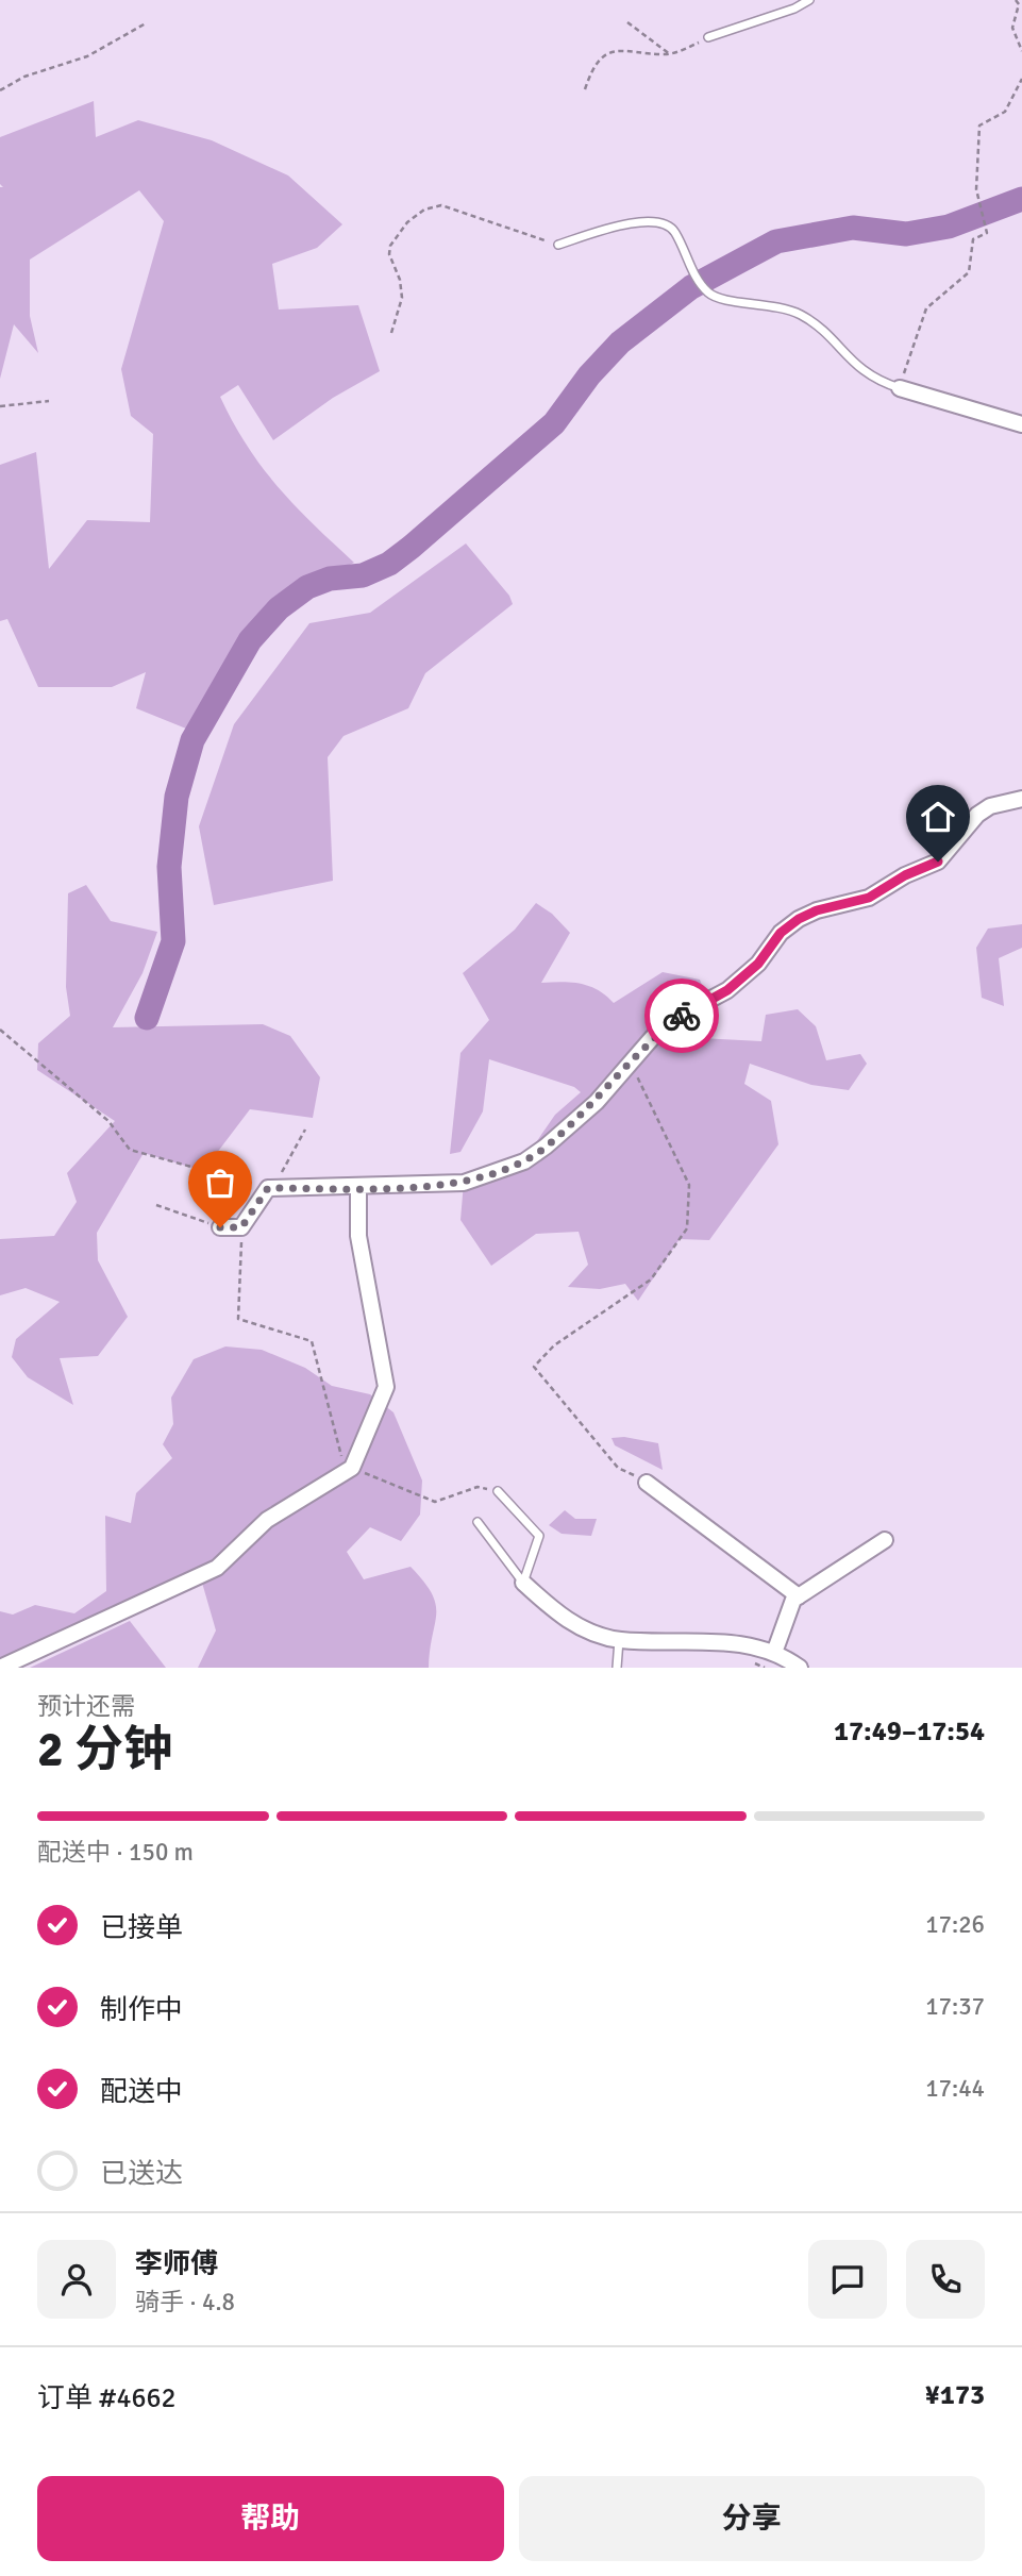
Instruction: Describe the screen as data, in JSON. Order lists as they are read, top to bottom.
{
  "page": {
    "heading": ["2 分钟", "预计还需", "17:49–17:54"],
    "panel": [
      "李师傅",
      "骑手 · 4.8",
      "订单 #4662",
      "¥173"
    ],
    "bar": "配送中 · 150 m",
    "list": [
      ["已接单", "17:26"],
      ["制作中", "17:37"],
      ["配送中", "17:44"],
      "已送达"
    ],
    "buttons": ["帮助", "分享"]
  }
}
